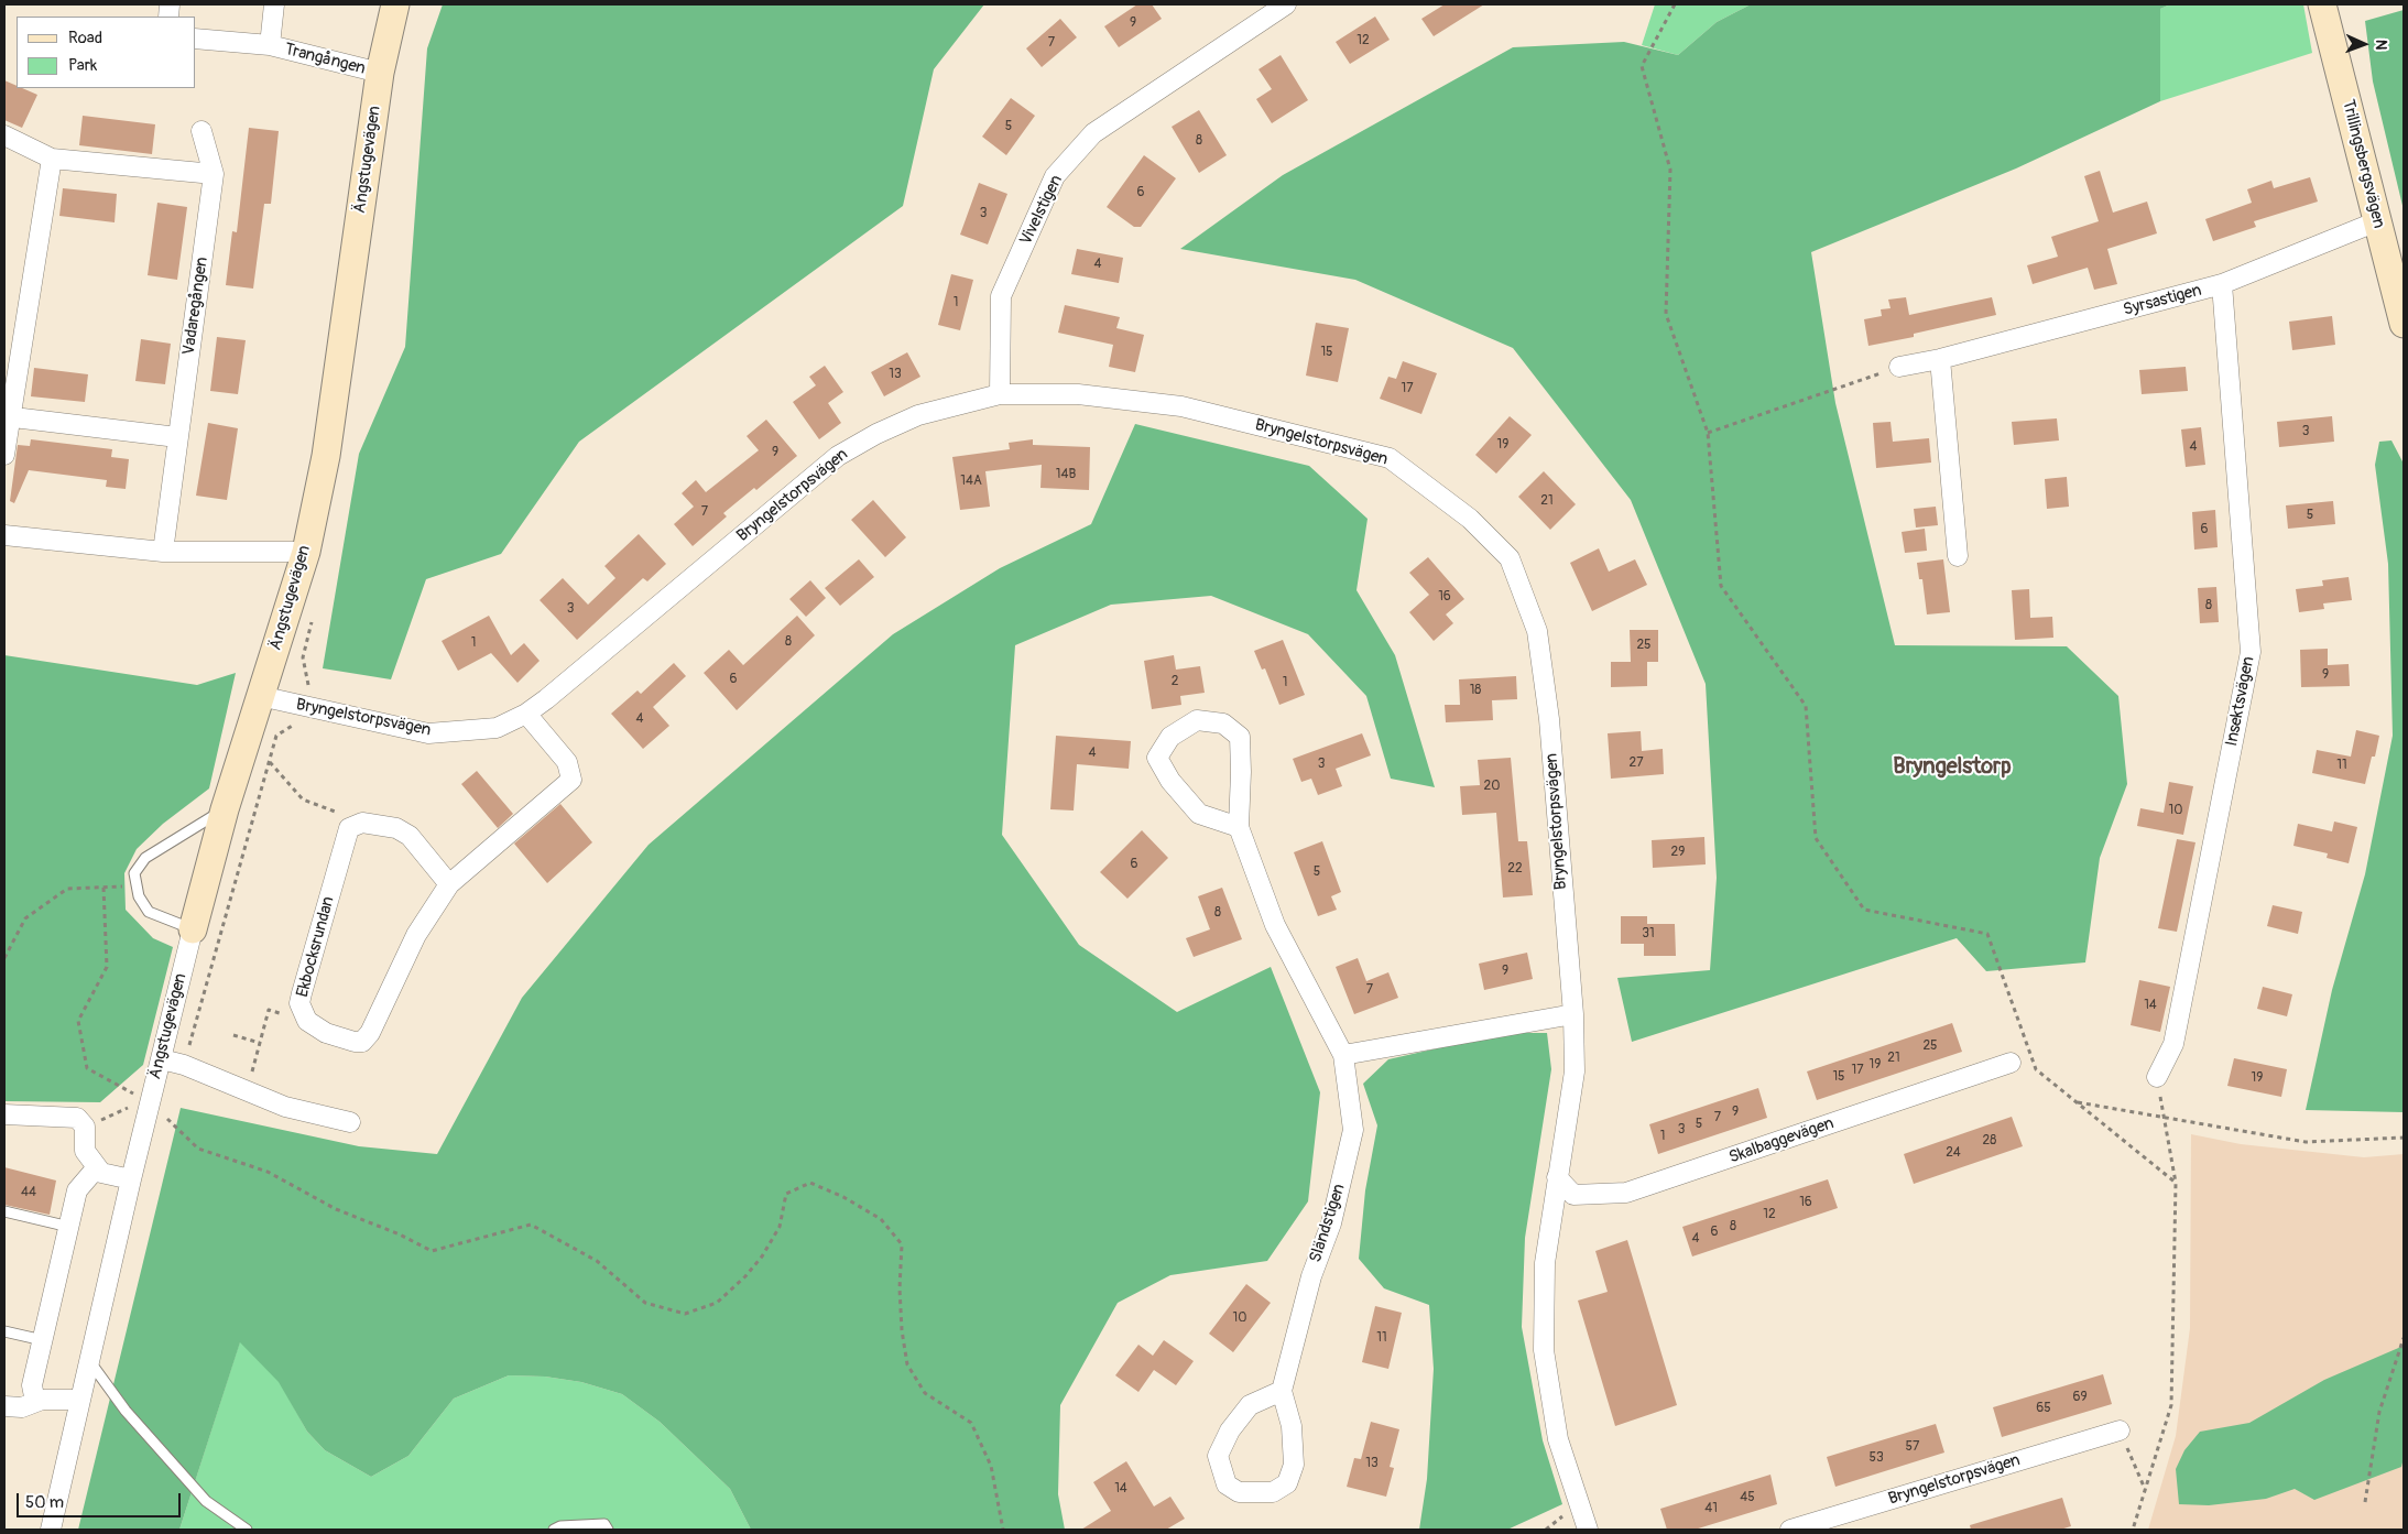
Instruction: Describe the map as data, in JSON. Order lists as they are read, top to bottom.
{
  "streets": {
    "street": [
      "Trangången",
      "Ängstugevägen",
      "Trillingsbergsvägen",
      "Vivelstigen",
      "Syrsastigen",
      "Vadaregången",
      "Bryngelstorpsvägen",
      "Insektsvägen",
      "Ekbocksrundan",
      "Skalbaggevägen",
      "Sländstigen"
    ]
  },
  "crossings": [
    ["Trangången", "Ängstugevägen"],
    ["Ängstugevägen", "Bryngelstorpsvägen"],
    ["Trillingsbergsvägen", "Syrsastigen"],
    ["Vivelstigen", "Bryngelstorpsvägen"],
    ["Syrsastigen", "Insektsvägen"],
    ["Bryngelstorpsvägen", "Ekbocksrundan"],
    ["Bryngelstorpsvägen", "Skalbaggevägen"]
  ],
  "districts": ["Bryngelstorp"],
  "house_numbers": [
    "9",
    "12",
    "7",
    "5",
    "8",
    "6",
    "3",
    "4",
    "1",
    "15",
    "13",
    "17",
    "3",
    "19",
    "4",
    "9",
    "14B",
    "14A",
    "21",
    "7",
    "5",
    "6",
    "16",
    "8",
    "3",
    "8",
    "1",
    "25",
    "9",
    "6",
    "2",
    "1",
    "18",
    "4",
    "4",
    "27",
    "3",
    "11",
    "20",
    "10",
    "29",
    "6",
    "22",
    "5",
    "8",
    "31",
    "9",
    "7",
    "14",
    "25",
    "21",
    "19",
    "17",
    "15",
    "19",
    "9",
    "7",
    "5",
    "3",
    "1",
    "28",
    "24",
    "44",
    "16",
    "12",
    "8",
    "6",
    "4",
    "10",
    "11",
    "69",
    "65",
    "57",
    "53",
    "13",
    "14",
    "45",
    "41"
  ],
  "legend": ["Road", "Park"],
  "scale_bar": "50 m",
  "north": "right"
}
